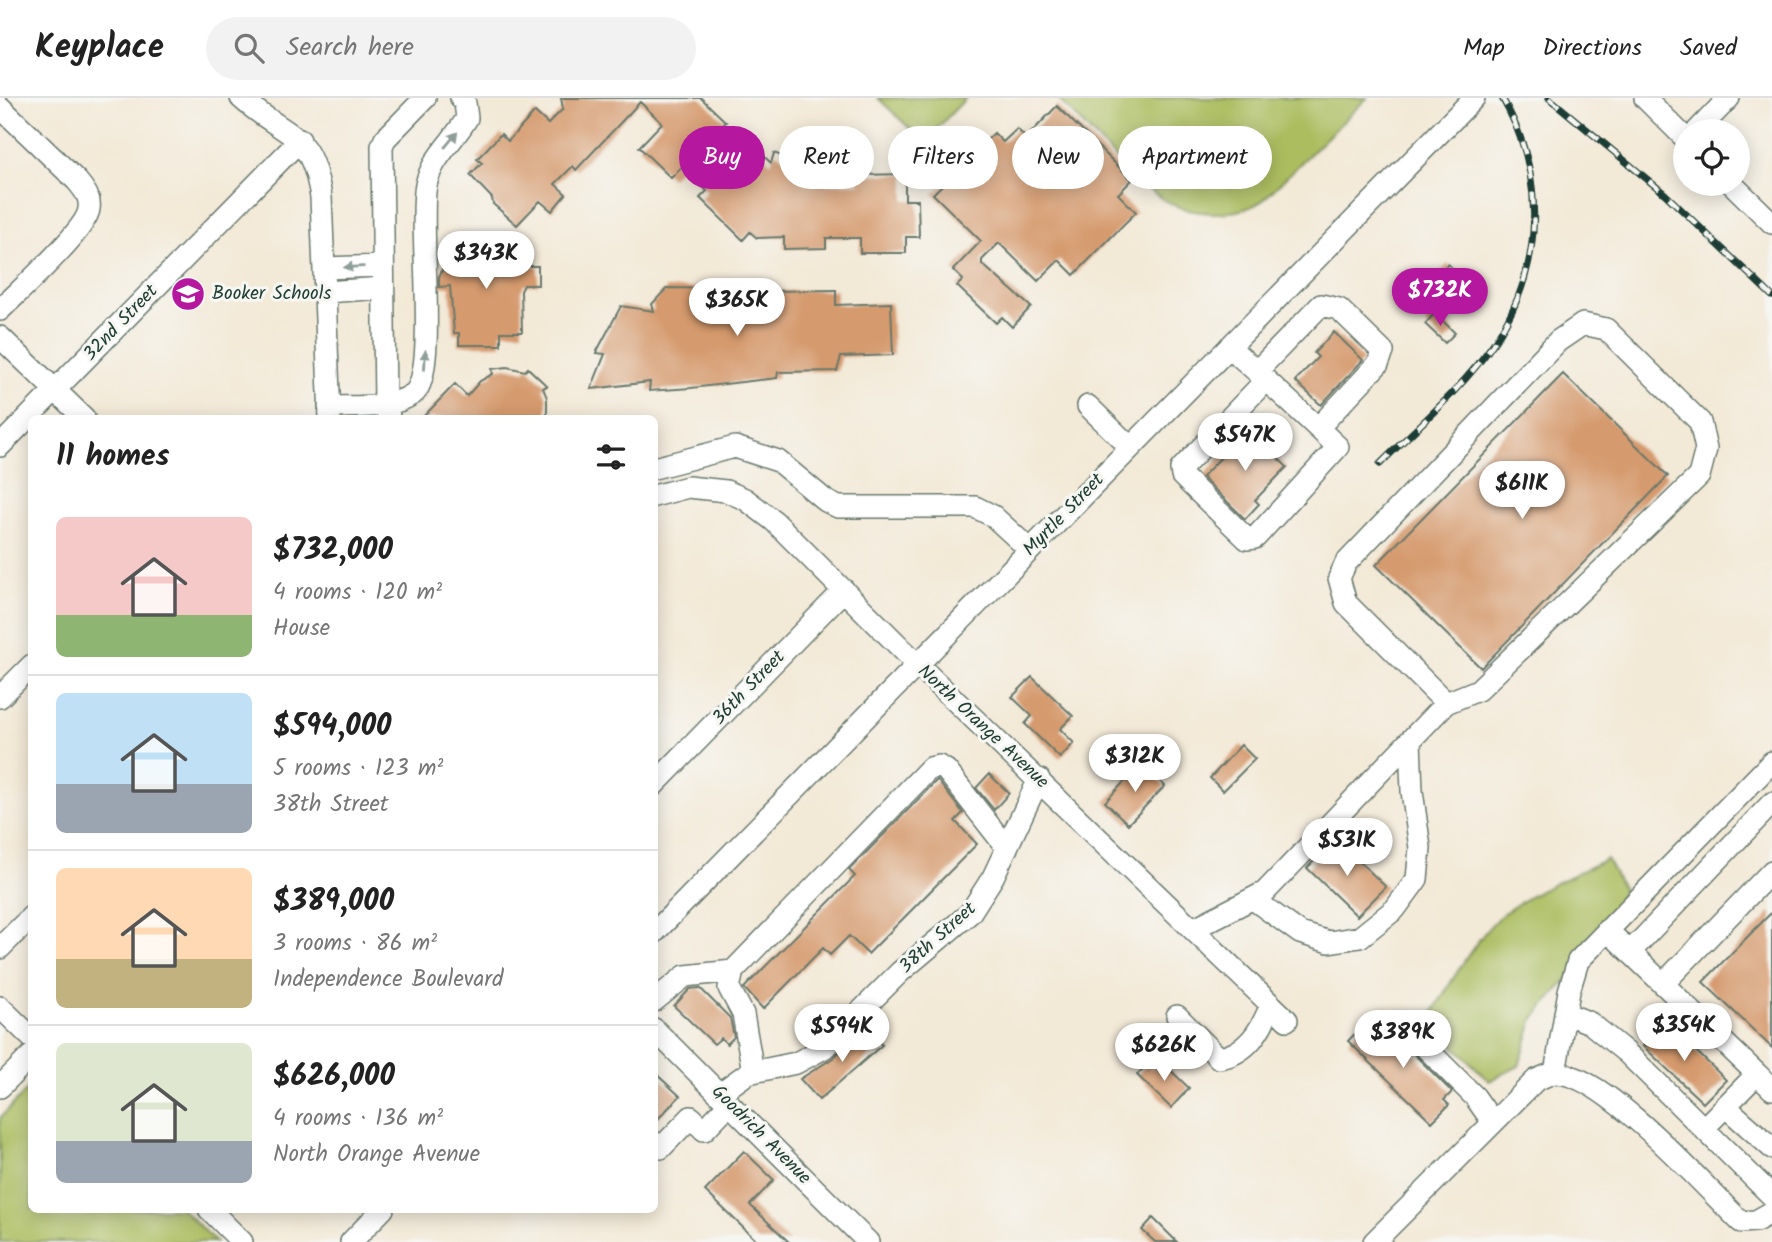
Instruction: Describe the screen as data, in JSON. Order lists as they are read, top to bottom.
{
  "streets": {
    "street": [
      "32nd Street",
      "Myrtle Street",
      "36th Street",
      "North Orange Avenue",
      "38th Street",
      "Goodrich Avenue"
    ]
  },
  "crossings": [
    ["Myrtle Street", "North Orange Avenue"],
    ["36th Street", "North Orange Avenue"],
    ["North Orange Avenue", "38th Street"],
    ["38th Street", "Goodrich Avenue"]
  ],
  "places": {
    "school or university": ["Booker Schools"]
  },
  "page": {
    "header": "Keyplace",
    "search": "Search here",
    "nav": ["Map", "Directions", "Saved"],
    "chip": [
      "Buy",
      "Rent",
      "Filters",
      "New",
      "Apartment"
    ],
    "price": [
      "$343K",
      "$732K",
      "$365K",
      "$547K",
      "$611K",
      "$312K",
      "$531K",
      "$354K",
      "$594K",
      "$389K",
      "$626K"
    ],
    "heading": "11 homes",
    "list": [
      {
        "name": "$732,000",
        "note": "4 rooms · 120 m² · House"
      },
      {
        "name": "$594,000",
        "note": "5 rooms · 123 m² · 38th Street"
      },
      {
        "name": "$389,000",
        "note": "3 rooms · 86 m² · Independence Boulevard"
      },
      {
        "name": "$626,000",
        "note": "4 rooms · 136 m² · North Orange Avenue"
      }
    ]
  }
}
